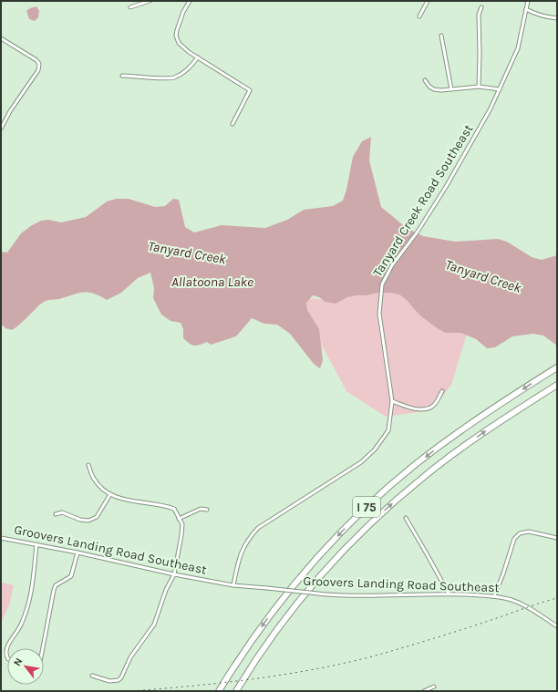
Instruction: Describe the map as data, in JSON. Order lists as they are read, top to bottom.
{
  "streets": {
    "highway": ["I 75"],
    "street": ["Tanyard Creek Road Southeast", "Groovers Landing Road Southeast"]
  },
  "crossings": [
    ["Tanyard Creek Road Southeast", "Groovers Landing Road Southeast"]
  ],
  "water": ["Tanyard Creek", "Allatoona Lake"],
  "north": "top left"
}
